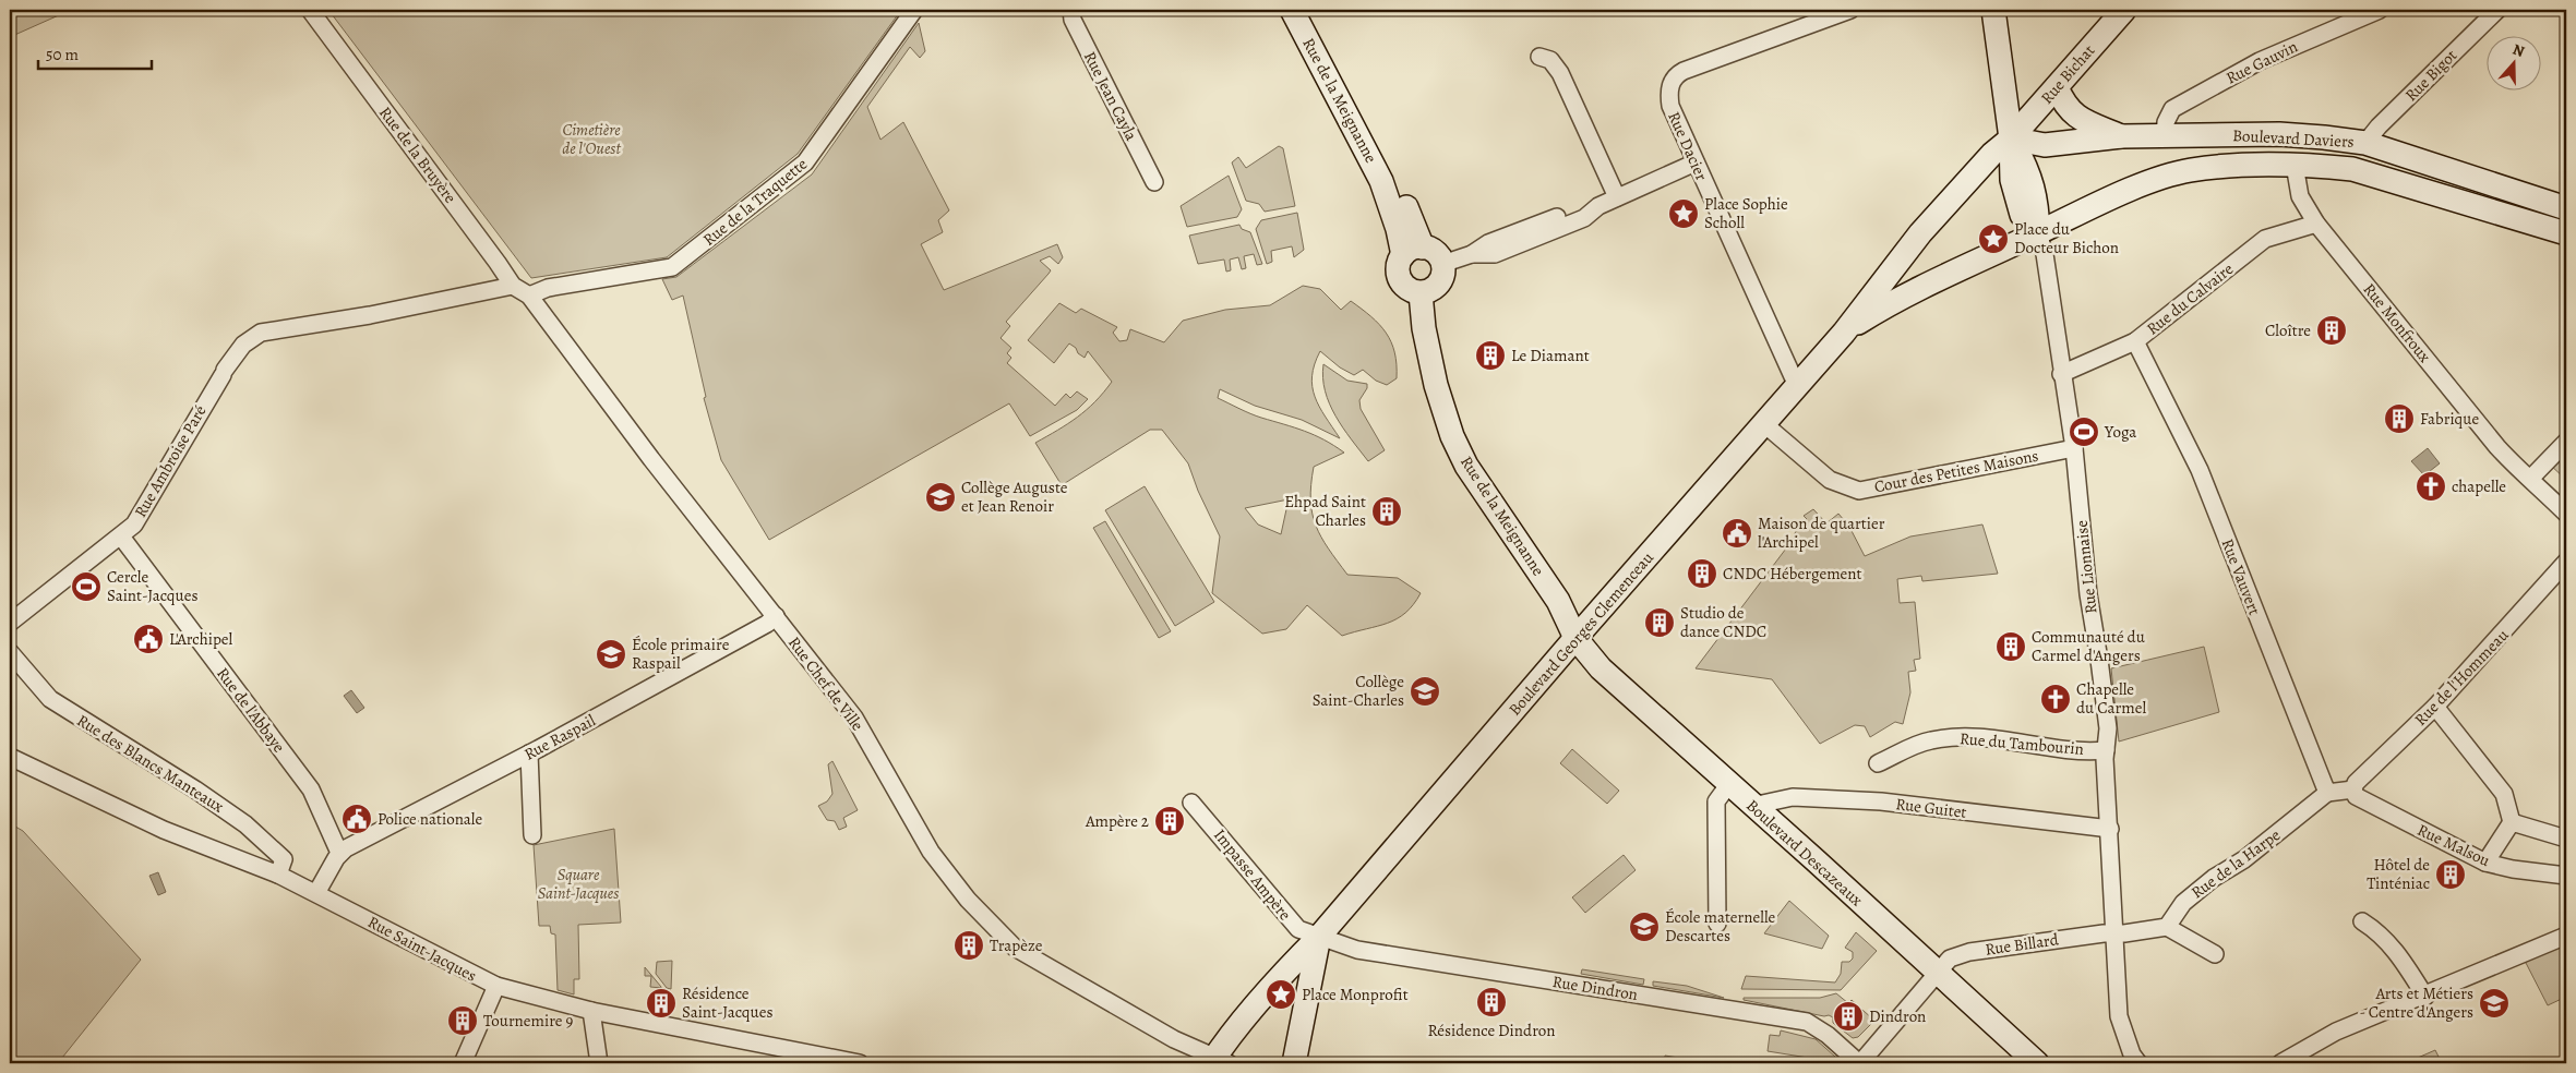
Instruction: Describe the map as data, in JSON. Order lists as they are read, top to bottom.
{
  "streets": {
    "main road": [
      "Rue Bichat",
      "Rue de la Meignanne",
      "Boulevard Daviers",
      "Boulevard Georges Clemenceau",
      "Boulevard Descazeaux"
    ],
    "street": [
      "Rue Gauvin",
      "Rue Bigot",
      "Rue Jean Cayla",
      "Rue Dacier",
      "Rue de la Bruyère",
      "Rue de la Traquette",
      "Rue du Calvaire",
      "Rue Monfroux",
      "Rue Ambroise Paré",
      "Cour des Petites Maisons",
      "Rue Lionnaise",
      "Rue Vauvert",
      "Rue de l'Hommeau",
      "Rue Chef de Ville",
      "Rue de l'Abbaye",
      "Rue Raspail",
      "Rue du Tambourin",
      "Rue des Blancs Manteaux",
      "Rue Guitet",
      "Rue Malsou",
      "Rue de la Harpe",
      "Impasse Ampère",
      "Rue Billard",
      "Rue Saint-Jacques",
      "Rue Dindron"
    ]
  },
  "crossings": [
    ["Rue Gauvin", "Boulevard Daviers"],
    ["Rue Bichat", "Boulevard Daviers"],
    ["Rue Bichat", "Boulevard Georges Clemenceau"],
    ["Rue Bigot", "Boulevard Daviers"],
    ["Rue de la Meignanne", "Boulevard Georges Clemenceau"],
    ["Rue de la Meignanne", "Boulevard Descazeaux"],
    ["Boulevard Daviers", "Rue Monfroux"],
    ["Boulevard Daviers", "Rue Lionnaise"],
    ["Boulevard Daviers", "Boulevard Georges Clemenceau"],
    ["Rue Dacier", "Boulevard Georges Clemenceau"],
    ["Rue de la Bruyère", "Rue de la Traquette"],
    ["Rue de la Bruyère", "Rue Ambroise Paré"],
    ["Rue de la Bruyère", "Rue Chef de Ville"],
    ["Rue de la Traquette", "Rue Chef de Ville"],
    ["Rue du Calvaire", "Rue Monfroux"],
    ["Rue du Calvaire", "Rue Lionnaise"],
    ["Rue du Calvaire", "Rue Vauvert"],
    ["Rue Ambroise Paré", "Rue de l'Abbaye"],
    ["Cour des Petites Maisons", "Rue Lionnaise"],
    ["Cour des Petites Maisons", "Boulevard Georges Clemenceau"],
    ["Rue Lionnaise", "Boulevard Georges Clemenceau"],
    ["Rue Lionnaise", "Rue du Tambourin"],
    ["Rue Lionnaise", "Rue Guitet"],
    ["Rue Lionnaise", "Rue Billard"],
    ["Rue Vauvert", "Rue de la Harpe"],
    ["Boulevard Georges Clemenceau", "Boulevard Descazeaux"],
    ["Boulevard Georges Clemenceau", "Impasse Ampère"],
    ["Boulevard Georges Clemenceau", "Rue Dindron"],
    ["Rue de l'Hommeau", "Rue Malsou"],
    ["Rue Chef de Ville", "Rue Raspail"],
    ["Rue de l'Abbaye", "Rue Raspail"],
    ["Rue des Blancs Manteaux", "Rue Saint-Jacques"],
    ["Rue Guitet", "Boulevard Descazeaux"],
    ["Boulevard Descazeaux", "Rue Billard"],
    ["Impasse Ampère", "Rue Dindron"],
    ["Rue Billard", "Rue Dindron"]
  ],
  "parks": ["Cimetière de l'Ouest", "Square Saint-Jacques"],
  "places": {
    "place": ["Place Sophie Scholl", "Place du Docteur Bichon", "Place Monprofit"],
    "building": [
      "Cloître",
      "Le Diamant",
      "Fabrique",
      "Ehpad Saint Charles",
      "CNDC Hébergement",
      "Studio de dance CNDC",
      "Communauté du Carmel d'Angers",
      "Ampère 2",
      "Hôtel de Tinténiac",
      "Trapèze",
      "Résidence Dindron",
      "Résidence Saint-Jacques",
      "Dindron",
      "Tournemire 9"
    ],
    "sports": ["Yoga", "Cercle Saint-Jacques"],
    "church": ["chapelle", "Chapelle du Carmel"],
    "school or university": [
      "Collège Auguste et Jean Renoir",
      "École primaire Raspail",
      "Collège Saint-Charles",
      "École maternelle Descartes",
      "Arts et Métiers - Centre d'Angers"
    ],
    "public building": ["Maison de quartier l'Archipel", "L'Archipel", "Police nationale"]
  },
  "scale_bar": "50 m",
  "north": "top"
}
